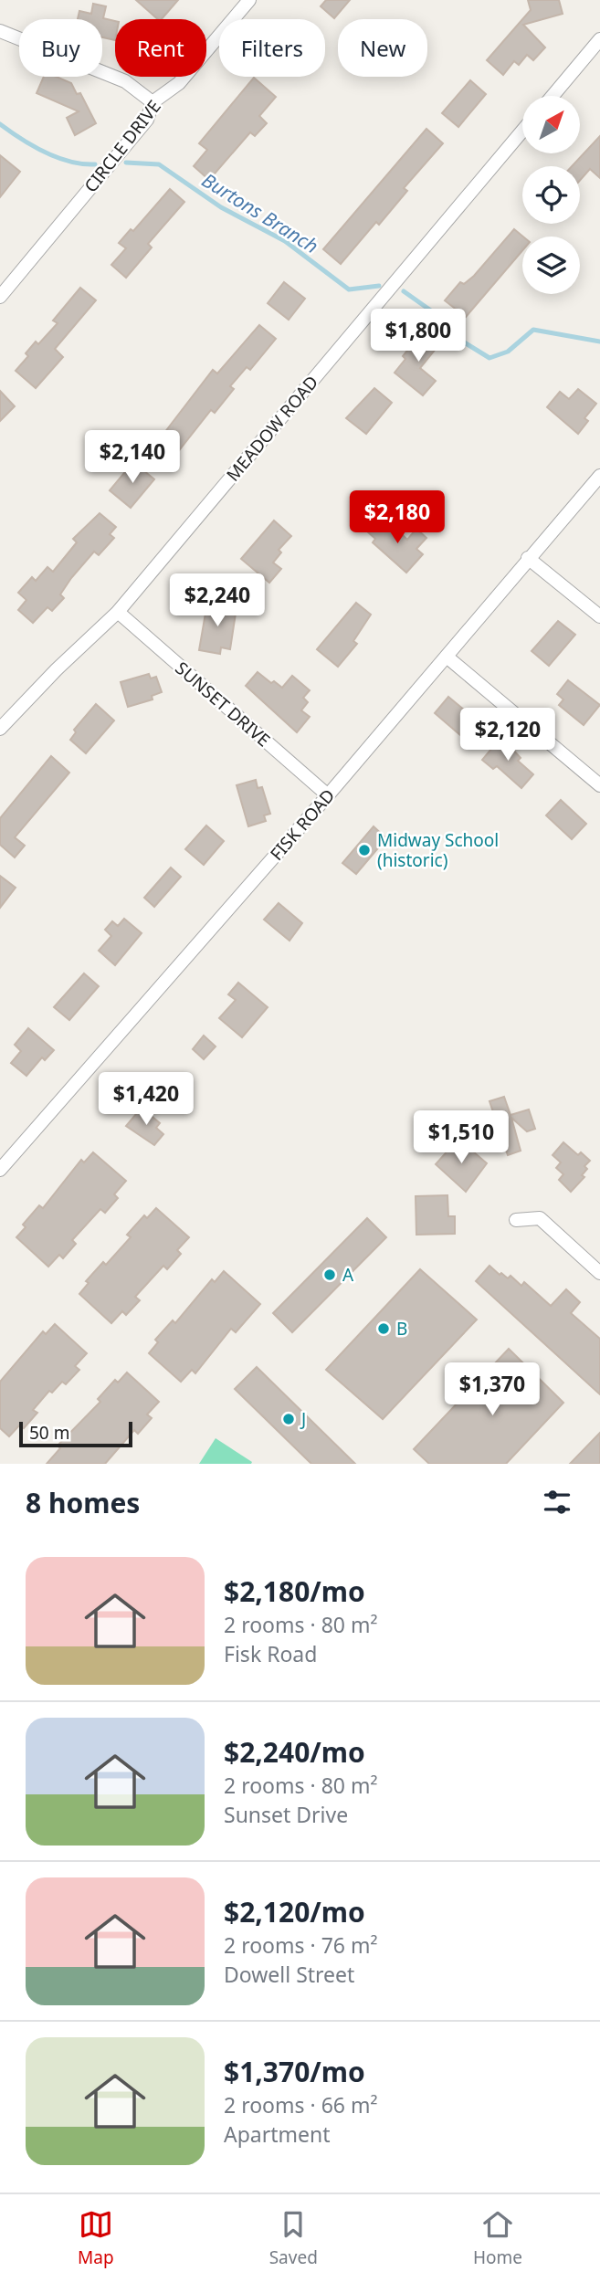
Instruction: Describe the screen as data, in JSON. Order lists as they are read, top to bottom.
{
  "streets": {
    "street": [
      "CIRCLE DRIVE",
      "MEADOW ROAD",
      "SUNSET DRIVE",
      "FISK ROAD"
    ]
  },
  "crossings": [
    ["MEADOW ROAD", "SUNSET DRIVE"],
    ["SUNSET DRIVE", "FISK ROAD"]
  ],
  "water": ["Burtons Branch"],
  "places": [
    "Midway School (historic)",
    "A",
    "B",
    "J"
  ],
  "scale_bar": "50 m",
  "north": "top right",
  "page": {
    "chip": [
      "Buy",
      "Rent",
      "Filters",
      "New"
    ],
    "price": [
      "$1,800",
      "$2,140",
      "$2,180",
      "$2,240",
      "$2,120",
      "$1,420",
      "$1,510",
      "$1,370"
    ],
    "scale": "50 m",
    "heading": "8 homes",
    "list": [
      {
        "name": "$2,180/mo",
        "note": "2 rooms · 80 m² · Fisk Road"
      },
      {
        "name": "$2,240/mo",
        "note": "2 rooms · 80 m² · Sunset Drive"
      },
      {
        "name": "$2,120/mo",
        "note": "2 rooms · 76 m² · Dowell Street"
      },
      {
        "name": "$1,370/mo",
        "note": "2 rooms · 66 m² · Apartment"
      }
    ],
    "tabs": ["Map", "Saved", "Home"]
  }
}
